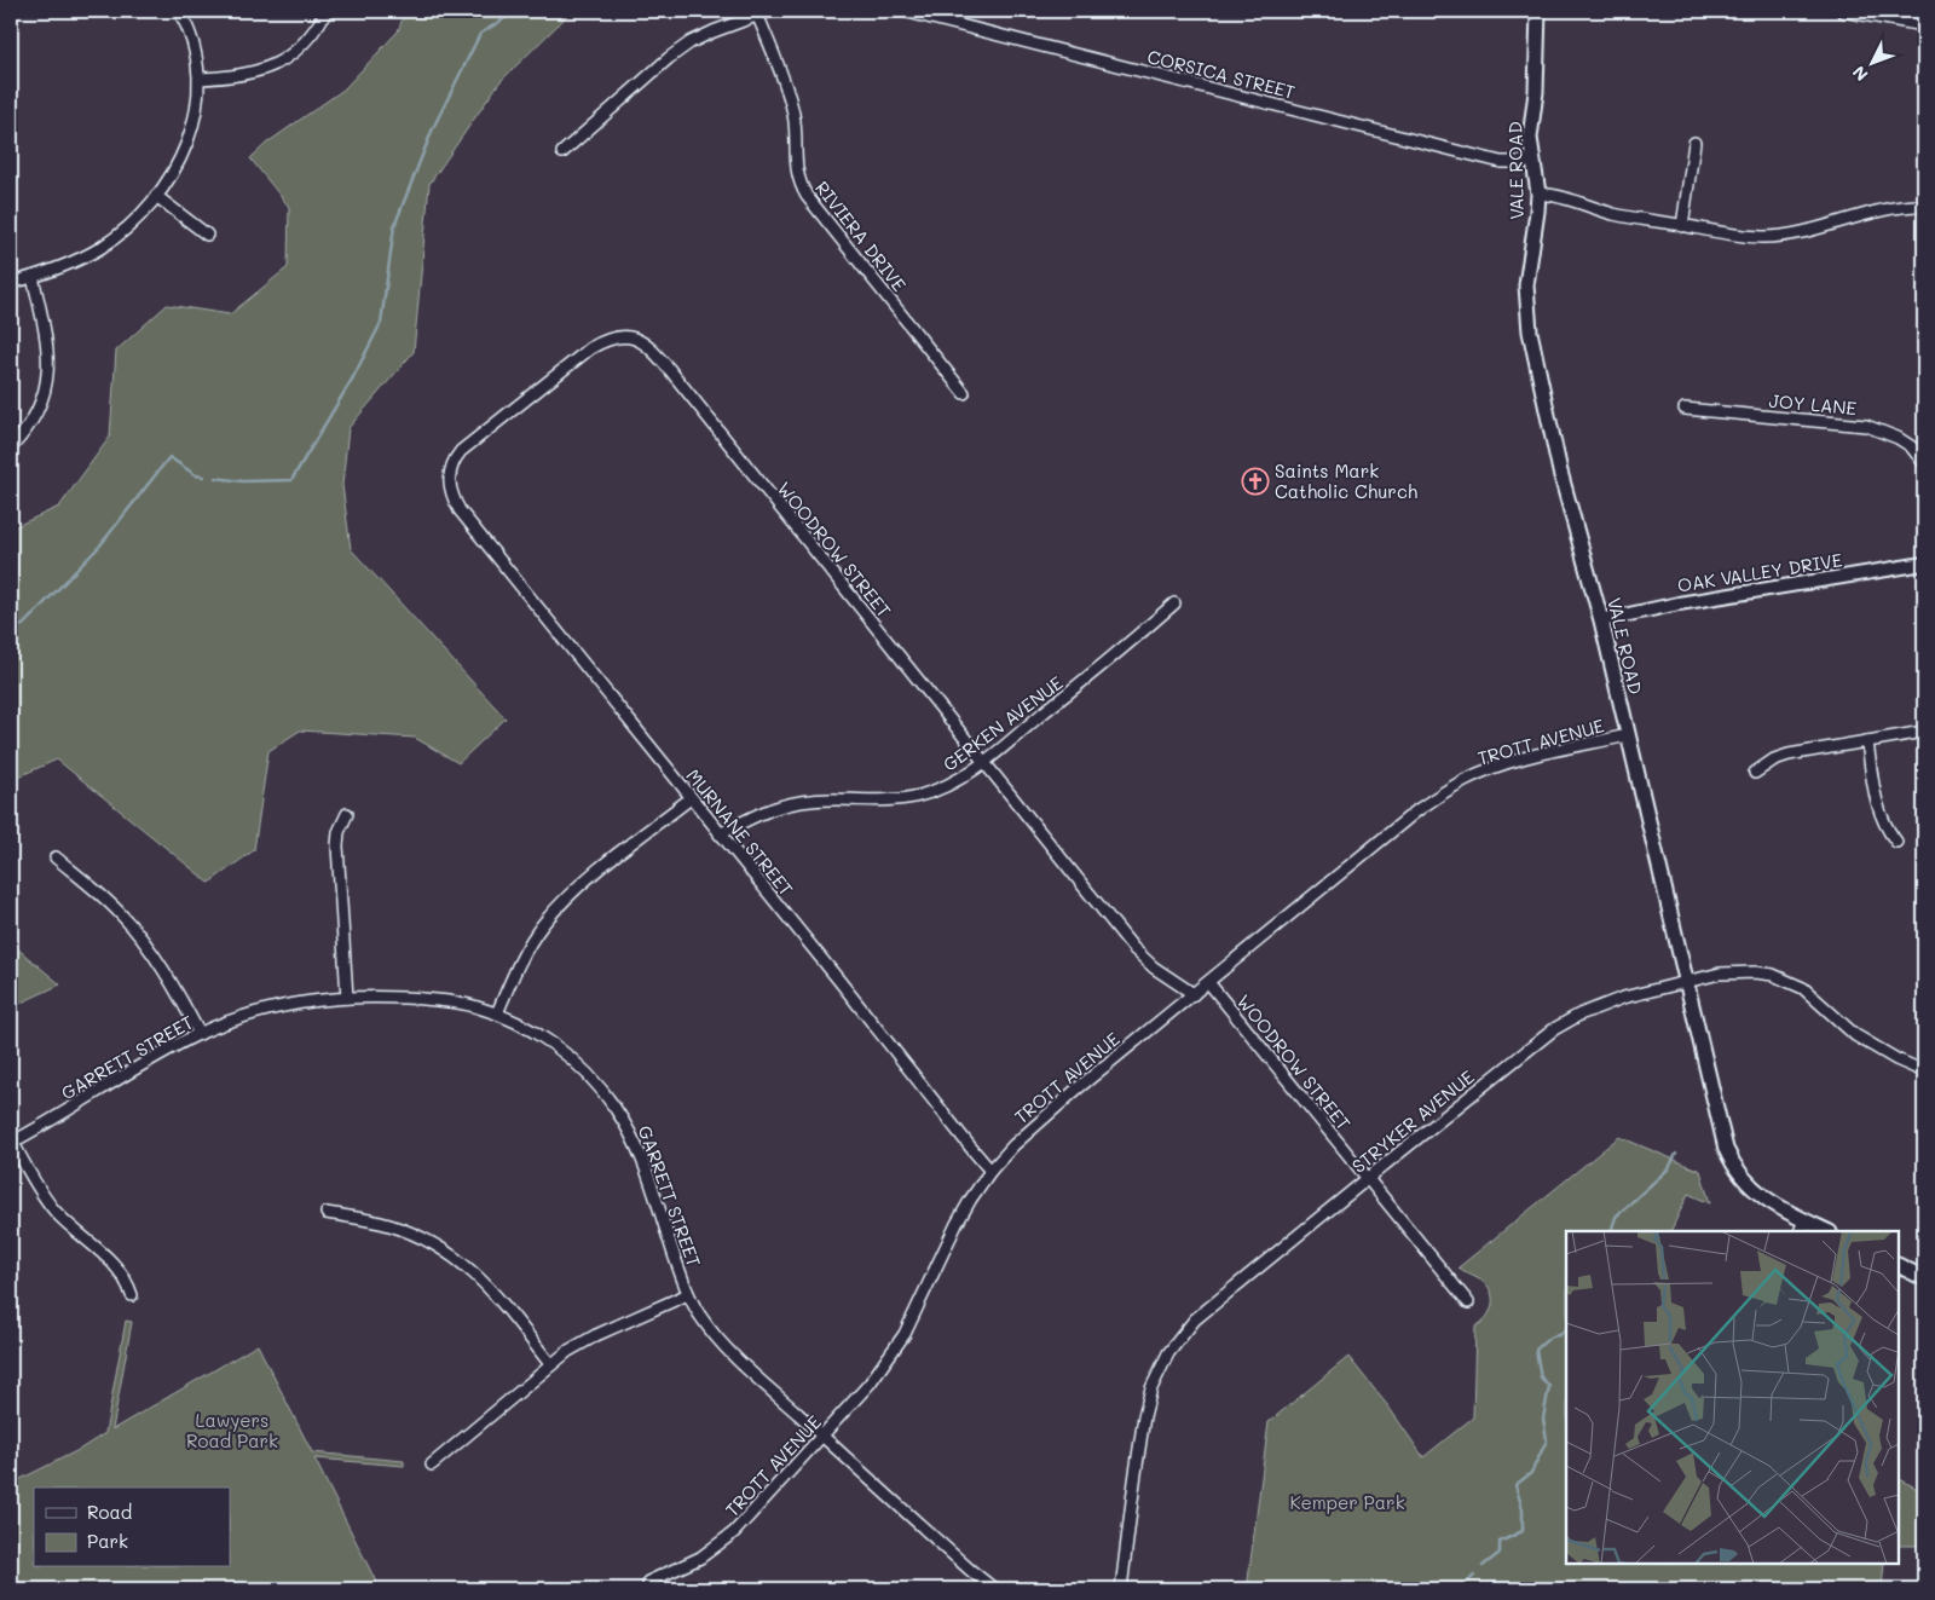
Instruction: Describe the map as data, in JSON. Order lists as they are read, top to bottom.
{
  "streets": {
    "main road": ["VALE ROAD"],
    "street": [
      "CORSICA STREET",
      "RIVIERA DRIVE",
      "JOY LANE",
      "WOODROW STREET",
      "OAK VALLEY DRIVE",
      "GERKEN AVENUE",
      "TROTT AVENUE",
      "MURNANE STREET",
      "GARRETT STREET",
      "STRYKER AVENUE"
    ]
  },
  "crossings": [
    ["CORSICA STREET", "VALE ROAD"],
    ["VALE ROAD", "OAK VALLEY DRIVE"],
    ["VALE ROAD", "TROTT AVENUE"],
    ["VALE ROAD", "STRYKER AVENUE"],
    ["WOODROW STREET", "GERKEN AVENUE"],
    ["WOODROW STREET", "TROTT AVENUE"],
    ["WOODROW STREET", "MURNANE STREET"],
    ["WOODROW STREET", "STRYKER AVENUE"],
    ["GERKEN AVENUE", "MURNANE STREET"],
    ["TROTT AVENUE", "MURNANE STREET"],
    ["TROTT AVENUE", "GARRETT STREET"]
  ],
  "parks": ["Lawyers Road Park", "Kemper Park"],
  "places": {
    "church": ["Saints Mark Catholic Church"]
  },
  "legend": ["Road", "Park"],
  "north": "bottom left"
}
